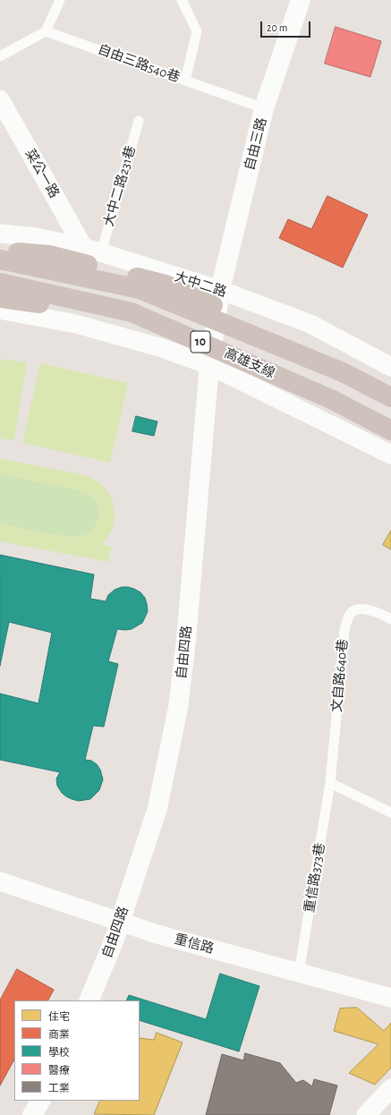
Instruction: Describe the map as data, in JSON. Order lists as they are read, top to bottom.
{
  "streets": {
    "highway": ["10", "高雄支線"],
    "street": [
      "自由三路",
      "菜公一路",
      "大中二路",
      "自由四路",
      "重信路"
    ],
    "lane": [
      "自由三路540巷",
      "大中二路231巷",
      "文自路640巷",
      "重信路373巷"
    ]
  },
  "crossings": [
    ["自由三路540巷", "自由三路"],
    ["自由三路", "大中二路"],
    ["自由三路", "自由四路"],
    ["菜公一路", "大中二路231巷"],
    ["菜公一路", "大中二路"],
    ["大中二路231巷", "大中二路"],
    ["大中二路", "自由四路"],
    ["自由四路", "重信路"],
    ["文自路640巷", "重信路373巷"],
    ["重信路373巷", "重信路"]
  ],
  "legend": [
    "住宅",
    "商業",
    "學校",
    "醫療",
    "工業"
  ],
  "scale_bar": "20 m"
}
